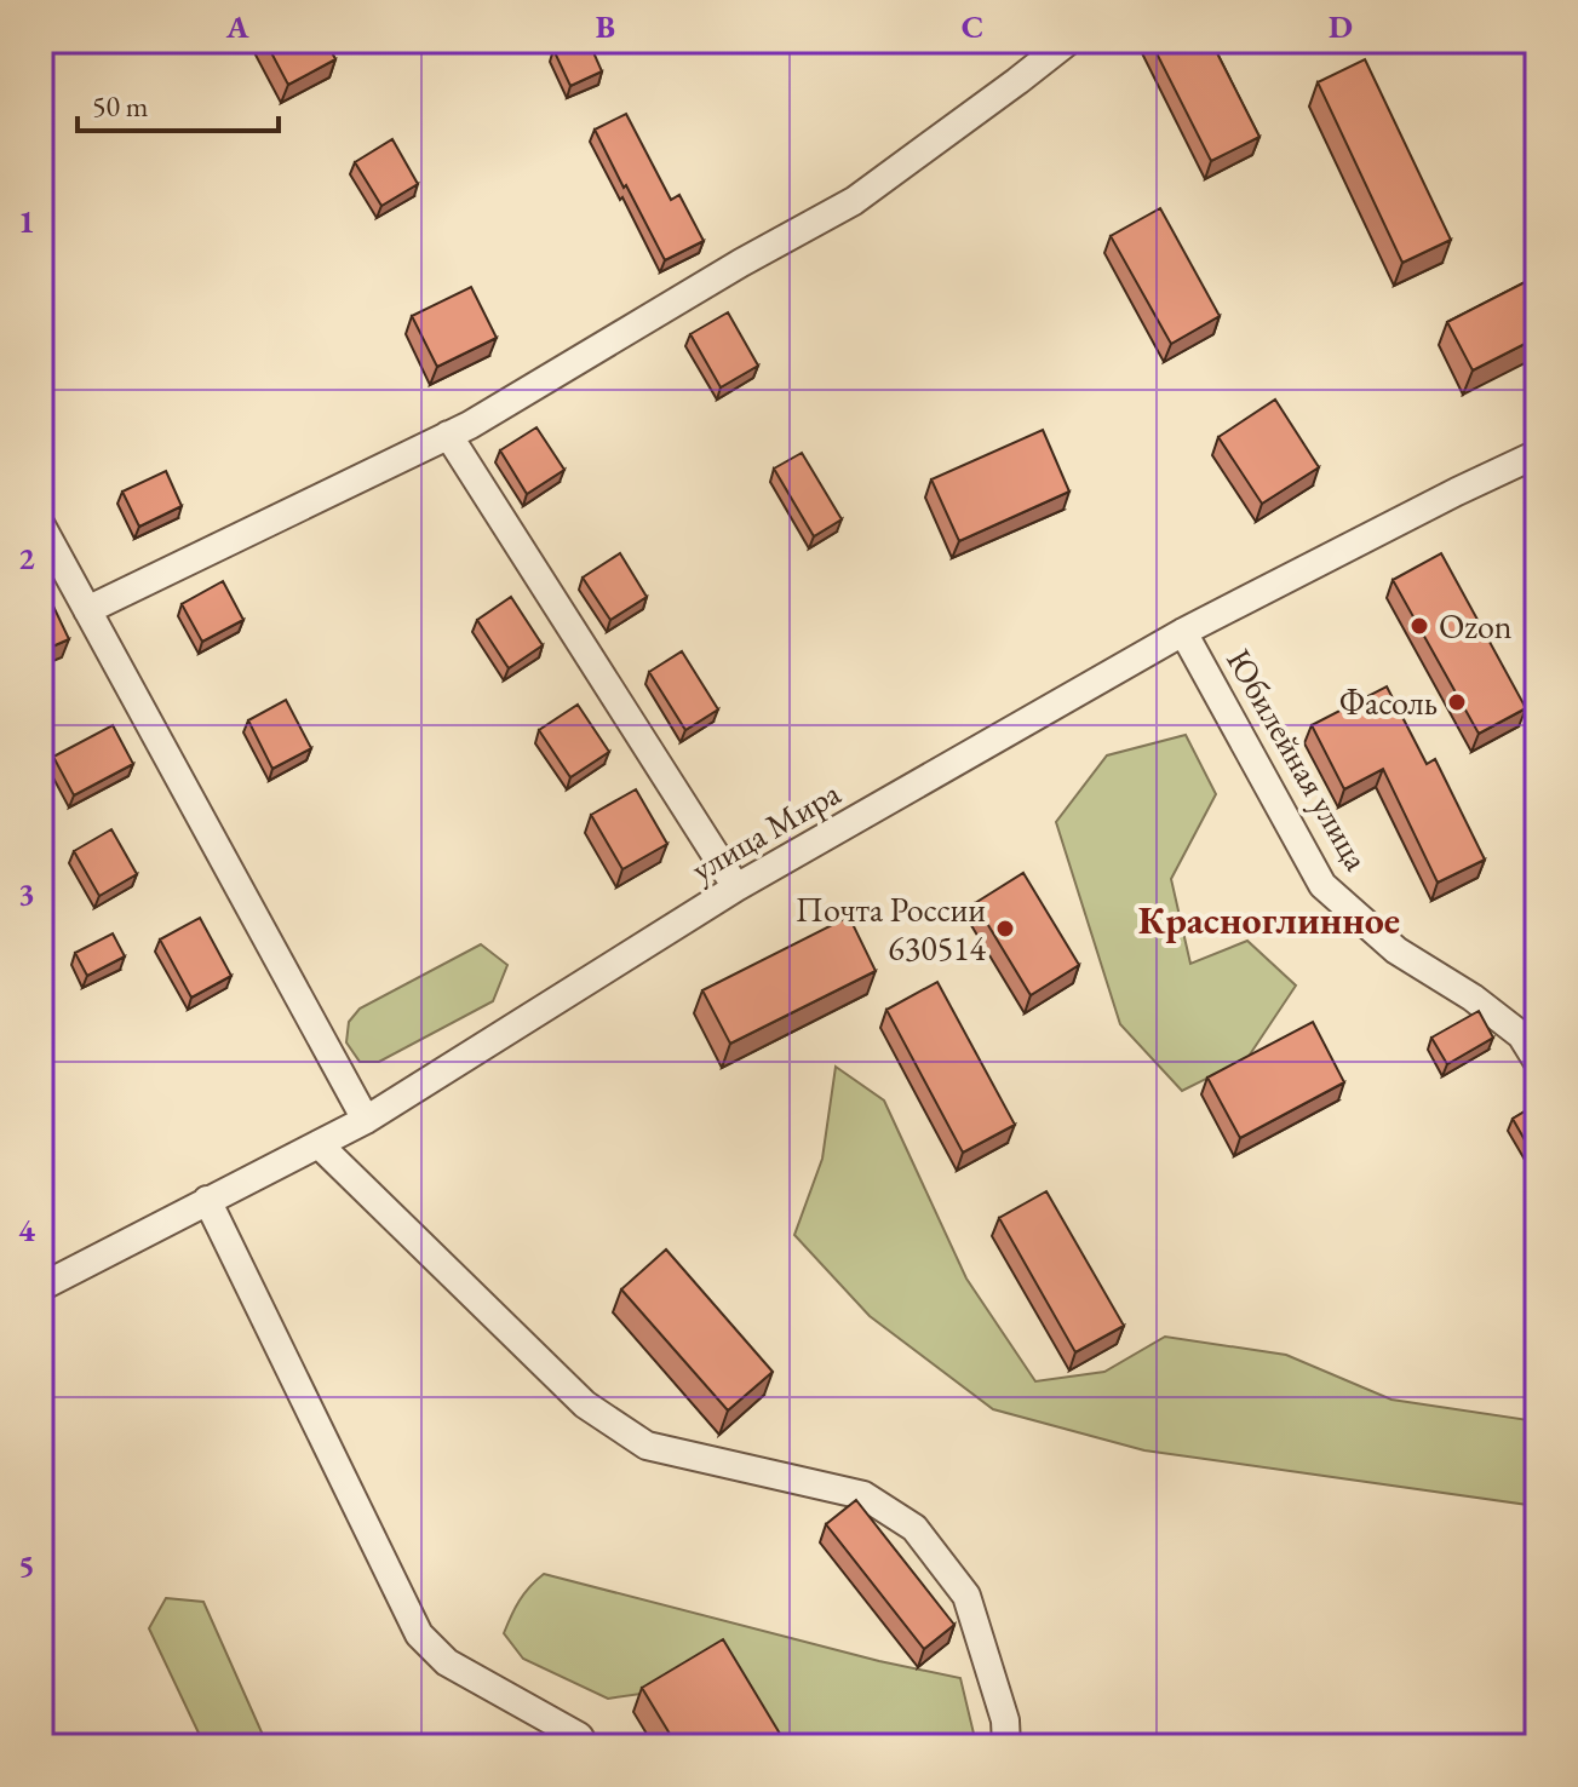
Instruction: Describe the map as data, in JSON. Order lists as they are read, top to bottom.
{
  "streets": {
    "street": ["Юбилейная улица", "улица Мира"]
  },
  "crossings": [
    ["Юбилейная улица", "улица Мира"]
  ],
  "districts": ["Красноглинное"],
  "places": ["Ozon", "Фасоль", "Почта России 630514"],
  "scale_bar": "50 m",
  "grid": {
    "columns": [
      "A",
      "B",
      "C",
      "D"
    ],
    "rows": [
      "1",
      "2",
      "3",
      "4",
      "5"
    ]
  }
}
